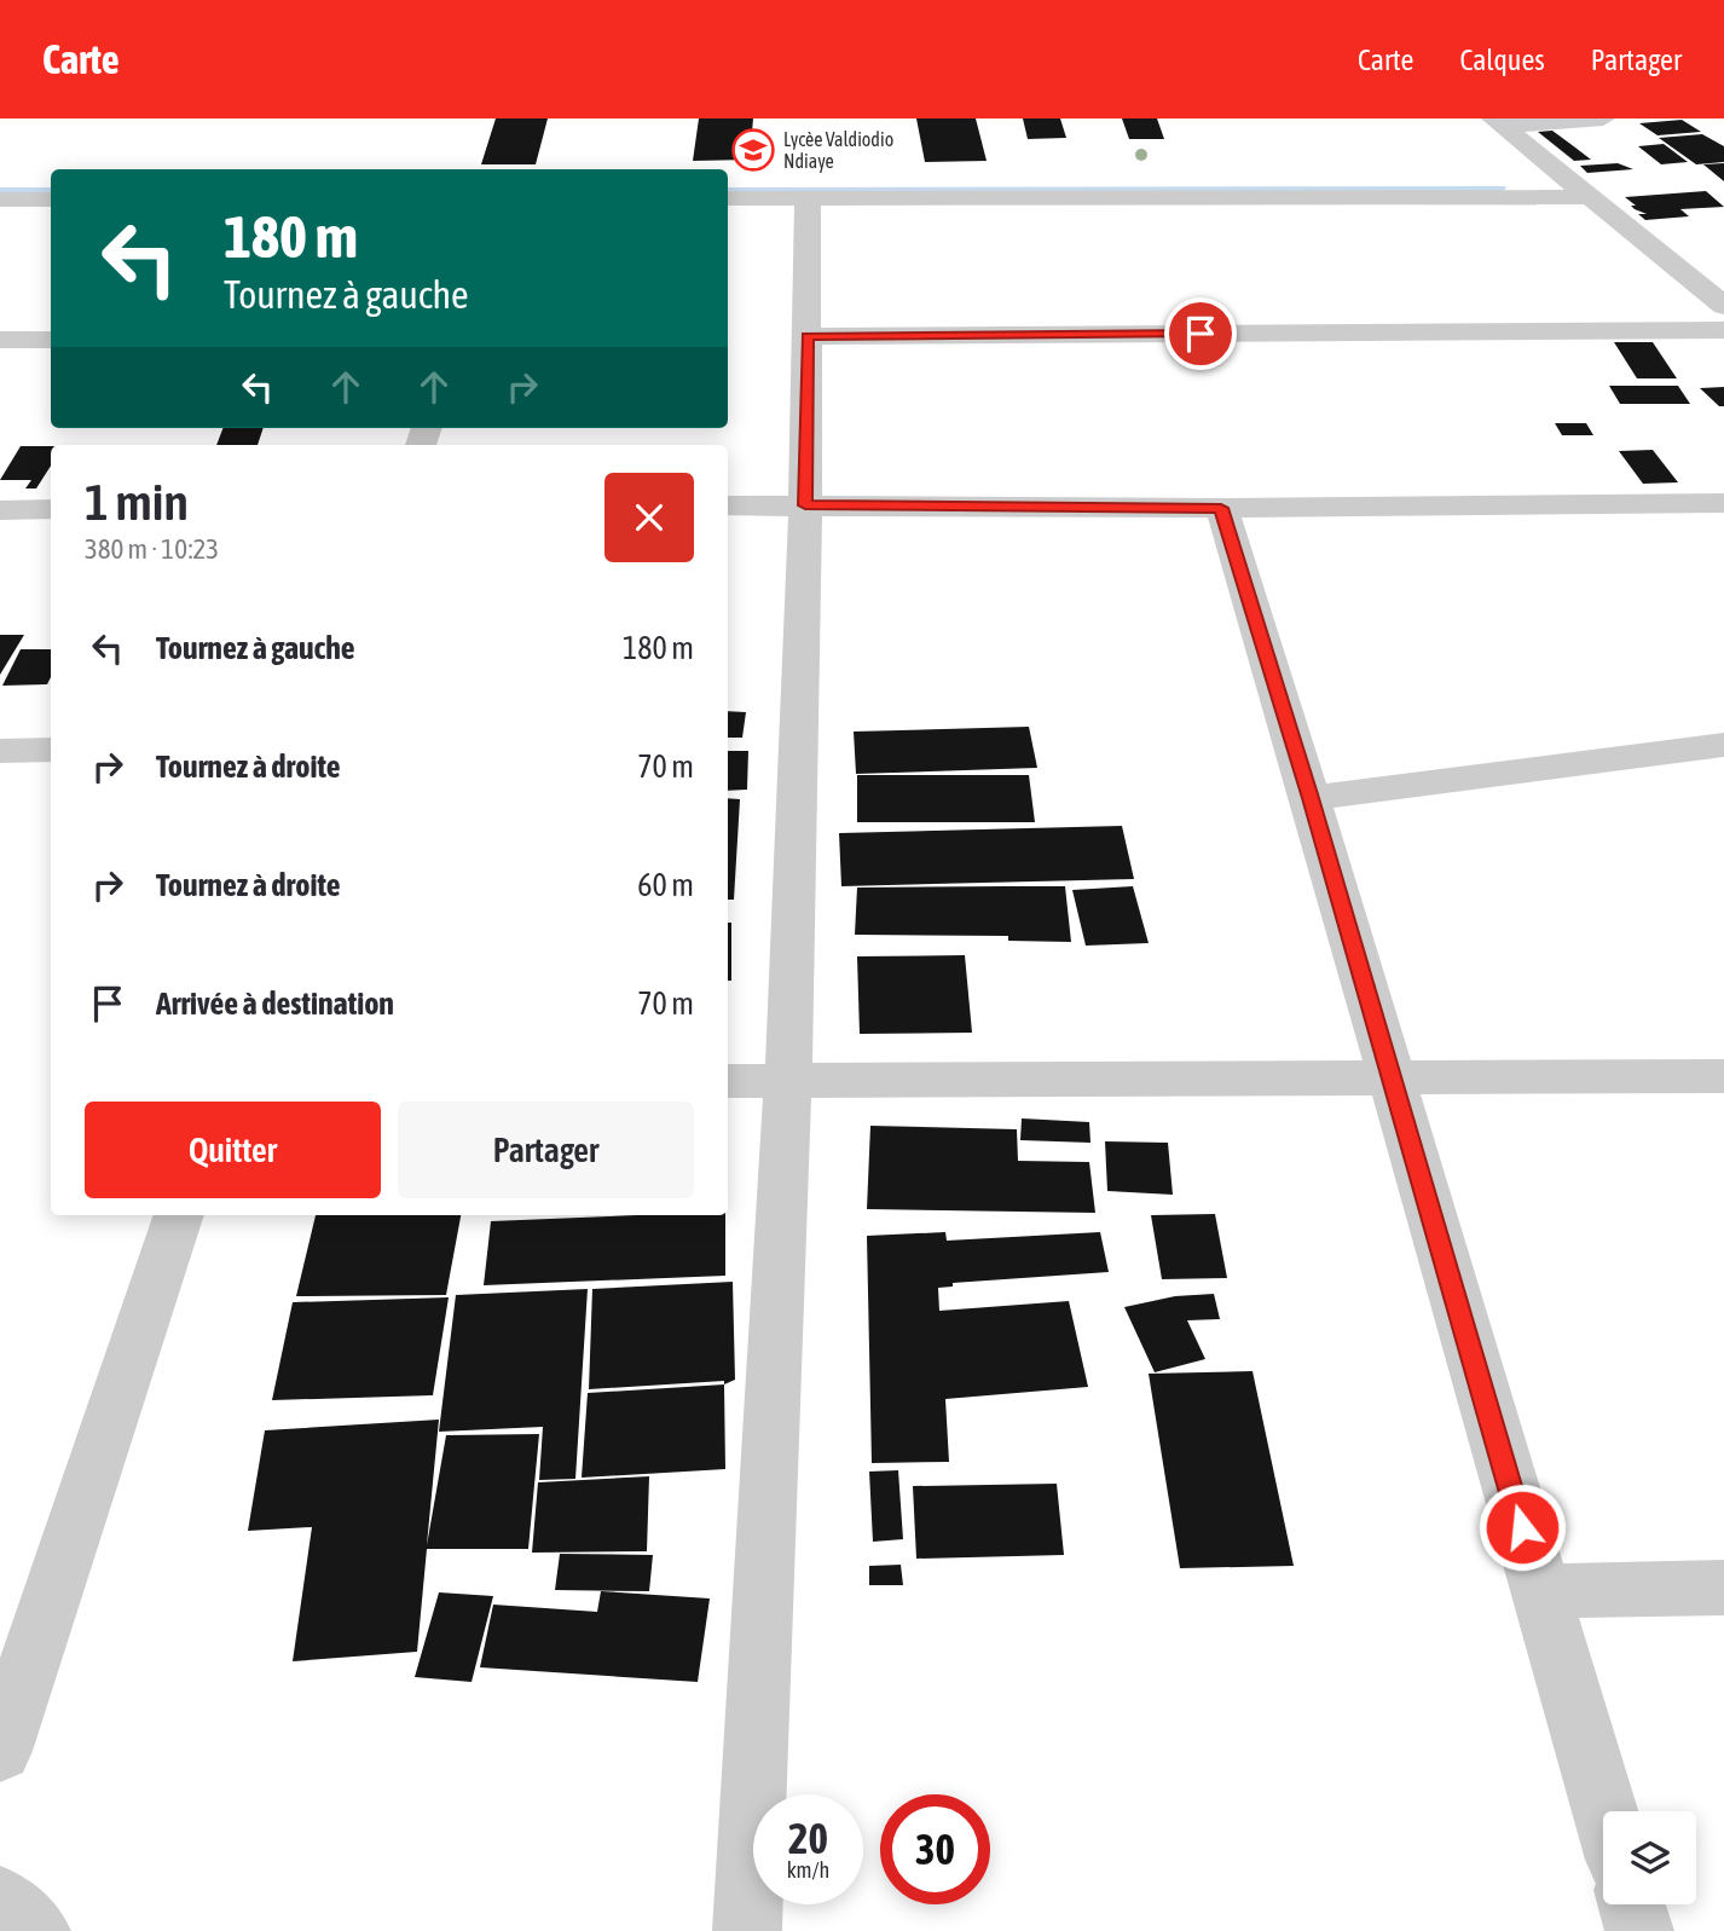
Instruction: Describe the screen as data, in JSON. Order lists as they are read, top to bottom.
{
  "places": {
    "school or university": ["Lycèe Valdiodio Ndiaye"]
  },
  "page": {
    "header": "Carte",
    "nav": ["Carte", "Calques", "Partager"],
    "turn": ["180 m", "Tournez à gauche"],
    "heading": ["1 min", "380 m · 10:23"],
    "list": [
      {
        "name": "Tournez à gauche",
        "value": "180 m"
      },
      {
        "name": "Tournez à droite",
        "value": "70 m"
      },
      {
        "name": "Tournez à droite",
        "value": "60 m"
      },
      {
        "name": "Arrivée à destination",
        "value": "70 m"
      }
    ],
    "buttons": ["Quitter", "Partager"],
    "speed": "20 km/h",
    "limit": "30"
  }
}
